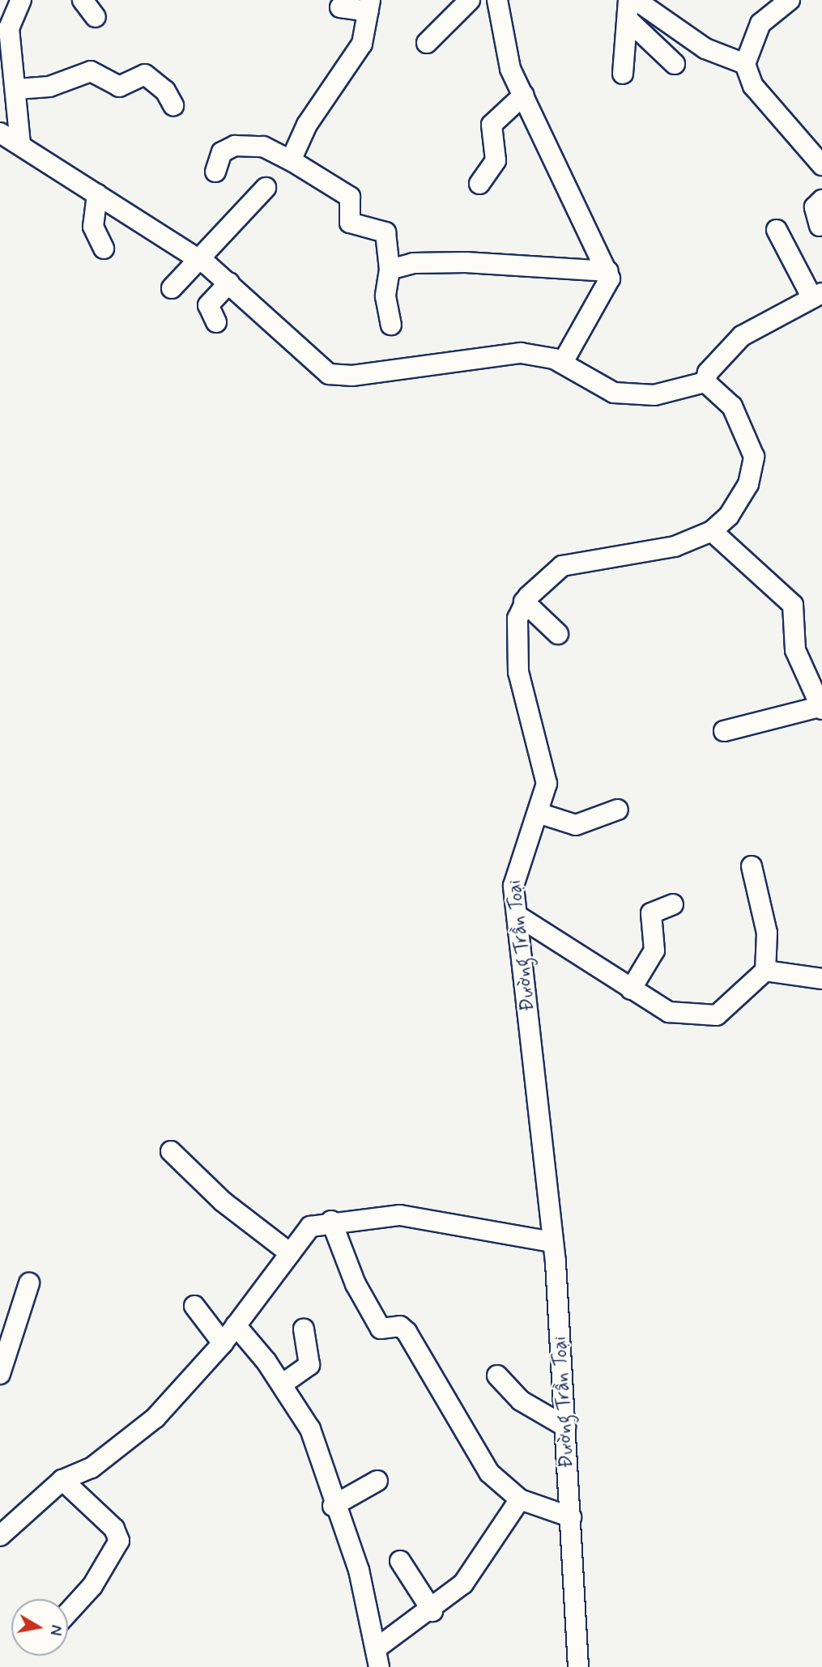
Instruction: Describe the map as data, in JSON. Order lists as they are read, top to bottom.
{
  "streets": {
    "street": ["Đường Trần Toại"]
  },
  "north": "right"
}
